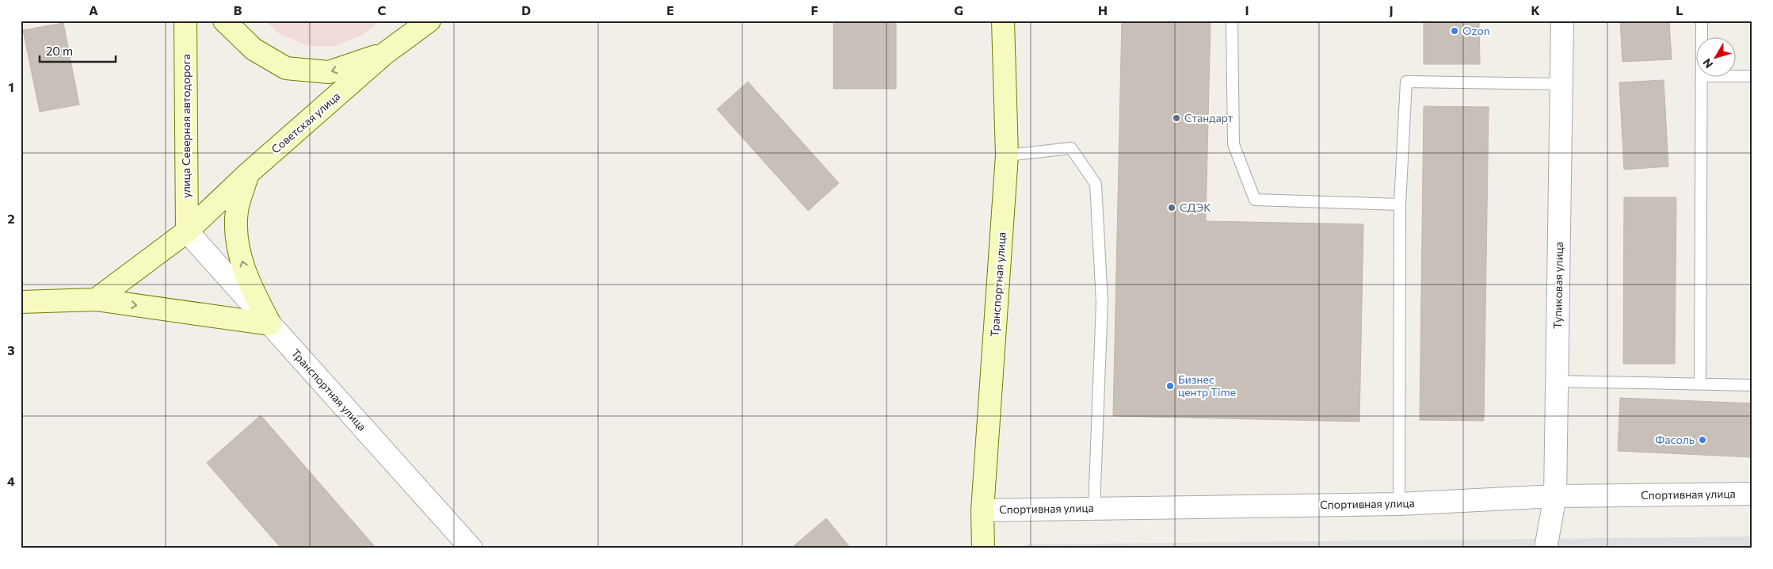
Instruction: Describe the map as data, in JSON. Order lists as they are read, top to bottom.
{
  "streets": {
    "street": [
      "Советская улица",
      "улица Северная автодорога",
      "Транспортная улица",
      "Тупиковая улица",
      "Спортивная улица"
    ]
  },
  "crossings": [
    ["Советская улица", "улица Северная автодорога"],
    ["Советская улица", "Транспортная улица"],
    ["улица Северная автодорога", "Транспортная улица"],
    ["Транспортная улица", "Спортивная улица"],
    ["Тупиковая улица", "Спортивная улица"]
  ],
  "places": [
    "Ozon",
    "Стандарт",
    "СДЭК",
    "Бизнес центр Time",
    "Фасоль"
  ],
  "scale_bar": "20 m",
  "north": "bottom left",
  "grid": {
    "columns": [
      "A",
      "B",
      "C",
      "D",
      "E",
      "F",
      "G",
      "H",
      "I",
      "J",
      "K",
      "L"
    ],
    "rows": [
      "1",
      "2",
      "3",
      "4"
    ]
  }
}
